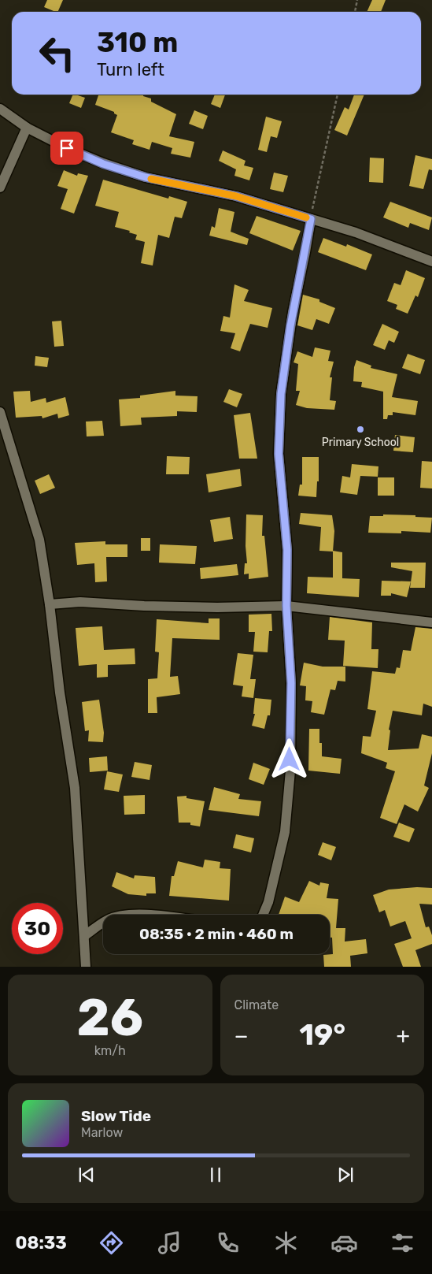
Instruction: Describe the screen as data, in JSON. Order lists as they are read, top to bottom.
{
  "places": ["Primary School"],
  "page": {
    "turn": ["310 m", "Turn left"],
    "limit": "30",
    "trip": "08:35 · 2 min · 460 m",
    "tile": [
      ["26", "km/h"],
      "Climate"
    ],
    "heat": ["−", "19°", "+"],
    "song": ["Slow Tide", "Marlow"],
    "tabs": "08:33"
  }
}
